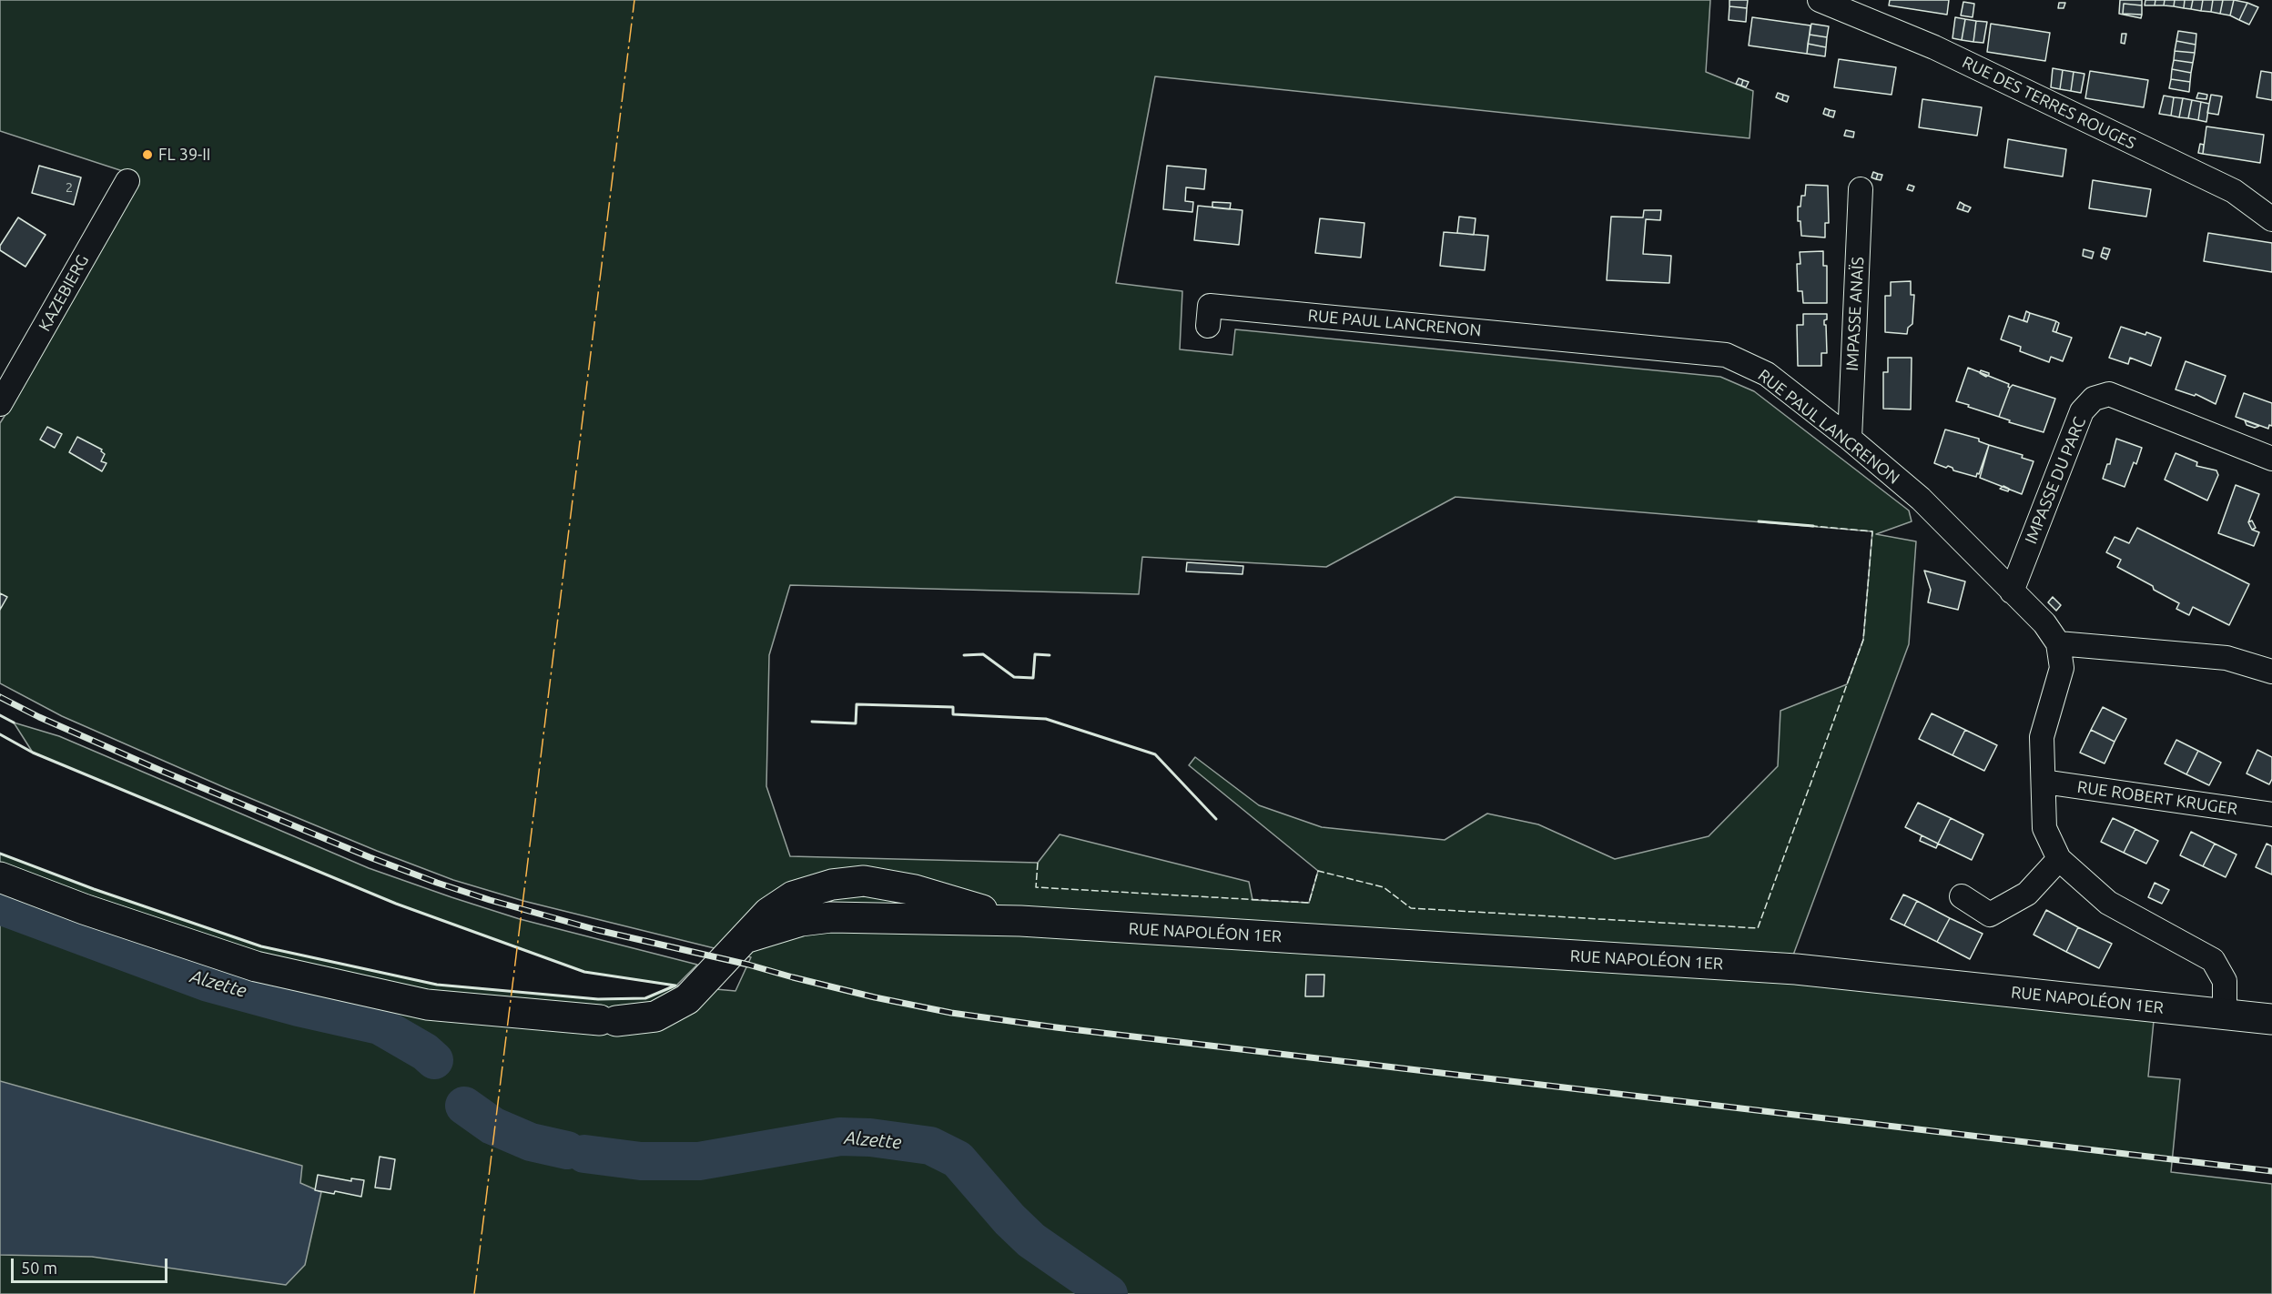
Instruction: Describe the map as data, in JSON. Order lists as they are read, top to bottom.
{
  "streets": {
    "main road": ["RUE NAPOLÉON 1ER"],
    "street": [
      "RUE DES TERRES ROUGES",
      "KAZEBIERG",
      "IMPASSE ANAÏS",
      "RUE PAUL LANCRENON",
      "IMPASSE DU PARC",
      "RUE ROBERT KRUGER"
    ]
  },
  "crossings": [
    ["IMPASSE ANAÏS", "RUE PAUL LANCRENON"],
    ["RUE PAUL LANCRENON", "IMPASSE DU PARC"]
  ],
  "water": ["Alzette"],
  "places": ["FL 39-II"],
  "house_numbers": ["2"],
  "scale_bar": "50 m"
}
